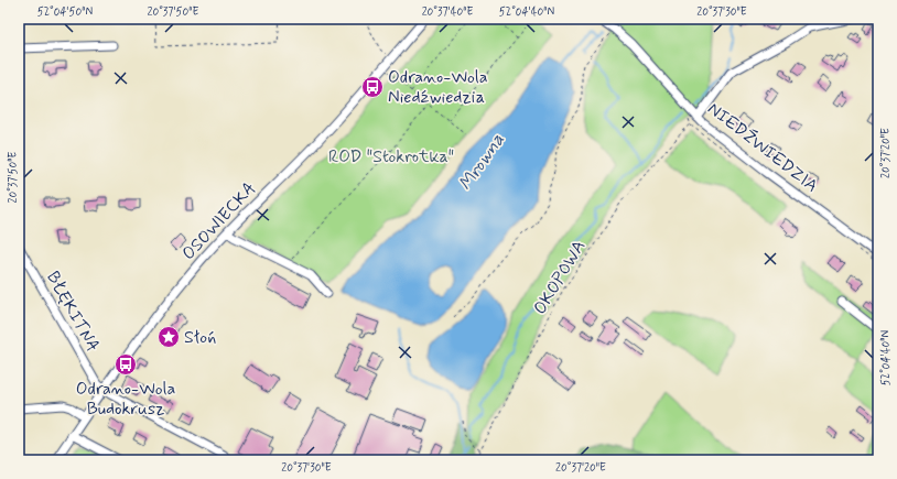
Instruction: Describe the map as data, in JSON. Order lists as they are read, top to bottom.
{
  "streets": {
    "street": ["NIEDŹWIEDZIA", "OSOWIECKA", "BŁĘKITNA"],
    "path": ["OKOPOWA"]
  },
  "crossings": [
    ["OSOWIECKA", "BŁĘKITNA"]
  ],
  "water": ["Mrowna"],
  "parks": ["ROD \"Stokrotka\""],
  "places": {
    "bus stop": ["Odrano-Wola Niedźwiedzia", "Odrano-Wola Budokrusz"],
    "place": ["Słoń"]
  },
  "coordinates": [
    "52°04'50\"N",
    "20°37'50\"E",
    "20°37'40\"E",
    "52°04'40\"N",
    "20°37'30\"E",
    "20°37'20\"E"
  ]
}
